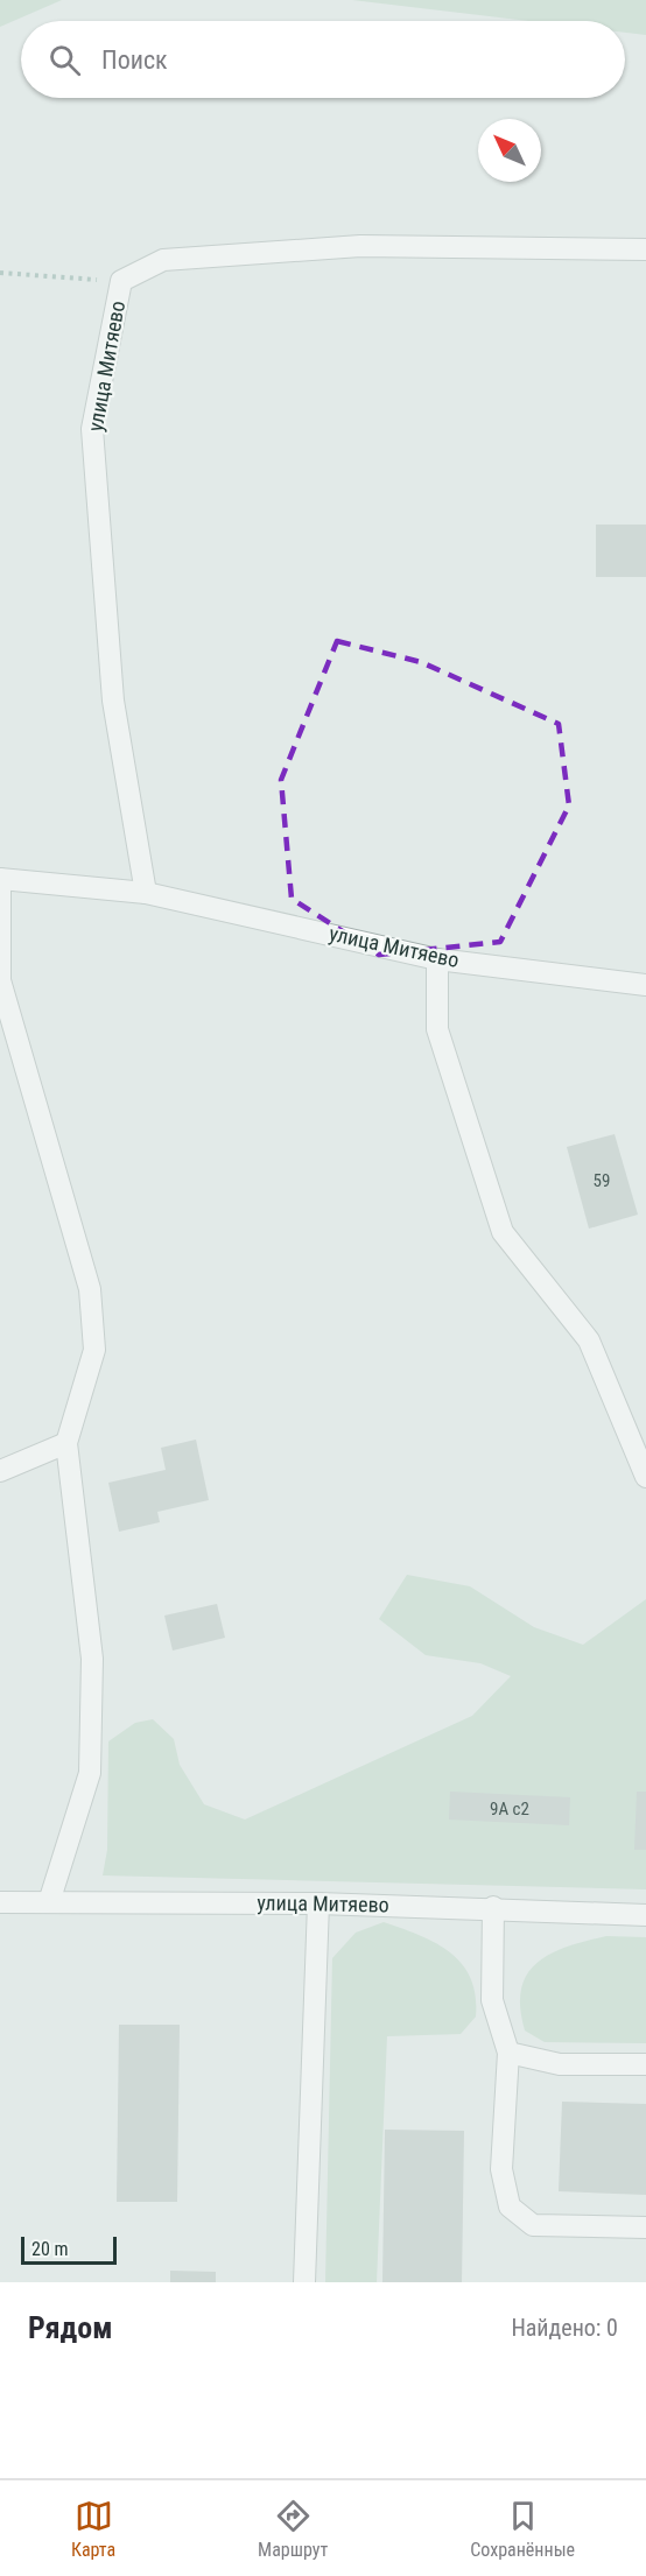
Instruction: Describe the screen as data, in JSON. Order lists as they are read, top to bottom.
{
  "streets": {
    "street": ["улица Митяево"]
  },
  "house_numbers": ["59", "9А с2"],
  "scale_bar": "20 m",
  "north": "top left",
  "page": {
    "search": "Поиск",
    "scale": "20 m",
    "heading": ["Рядом", "Найдено: 0"],
    "nav": ["Карта", "Маршрут", "Сохранённые"]
  }
}
